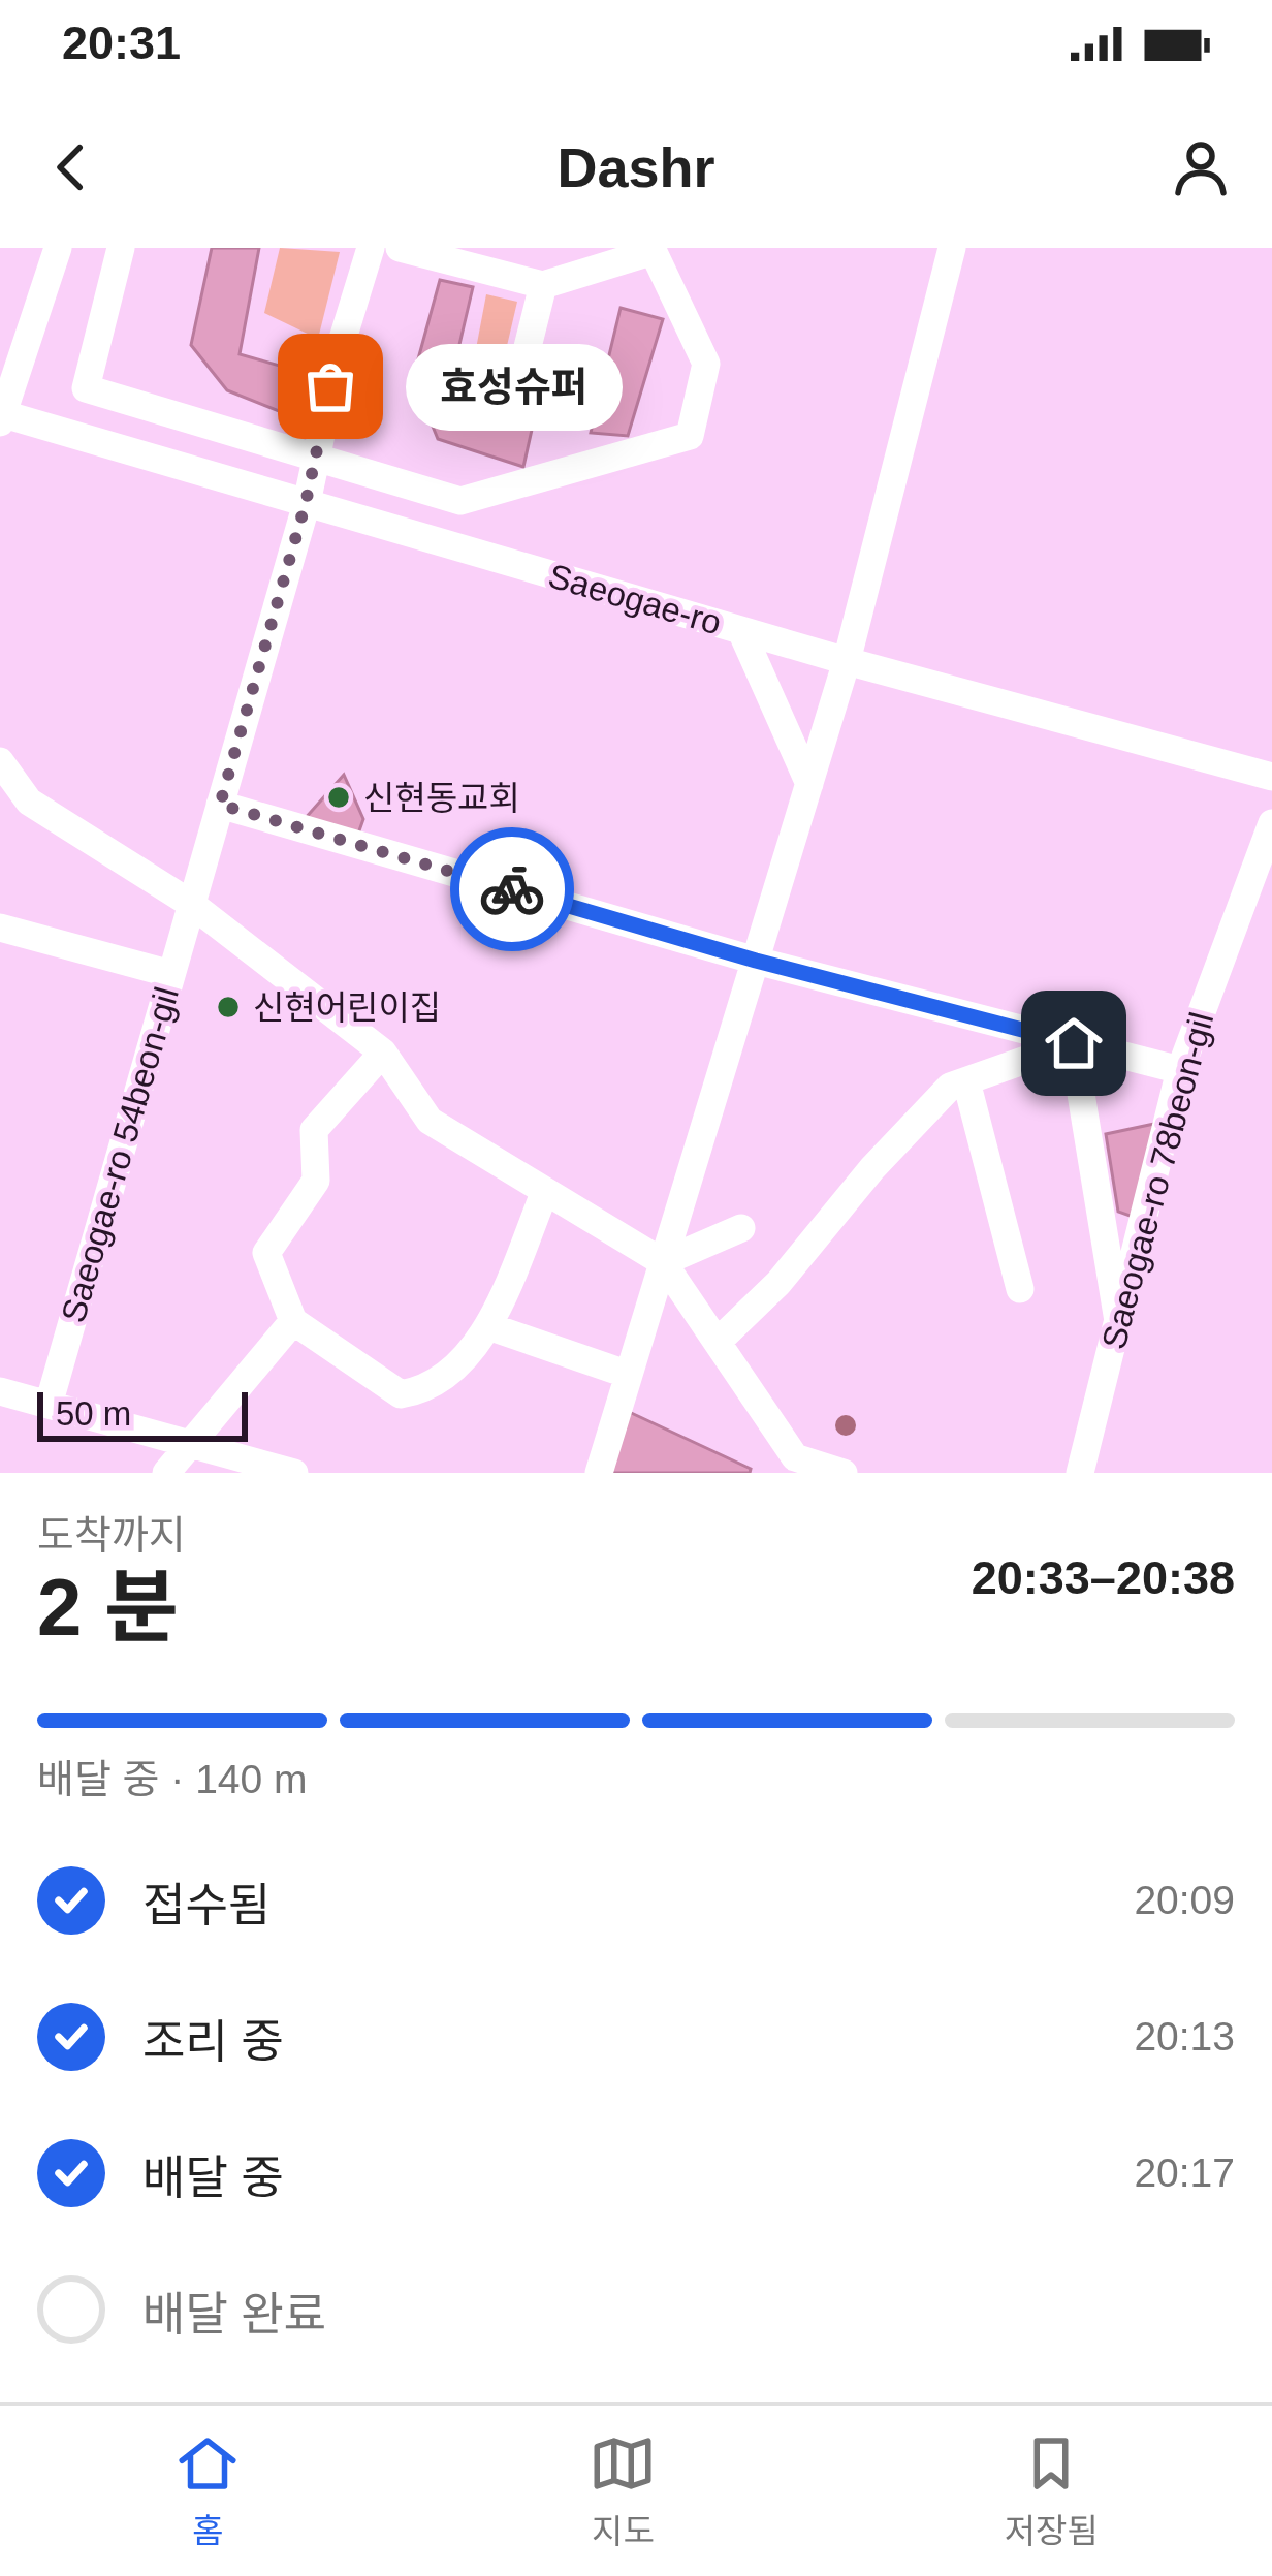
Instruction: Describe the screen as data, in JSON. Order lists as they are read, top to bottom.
{
  "streets": {
    "street": ["Saeogae-ro", "Saeogae-ro 54beon-gil", "Saeogae-ro 78beon-gil"]
  },
  "crossings": [
    ["Saeogae-ro", "Saeogae-ro 54beon-gil"]
  ],
  "places": ["효성슈퍼", "신현동교회", "신현어린이집"],
  "scale_bar": "50 m",
  "page": {
    "status": "20:31",
    "header": "Dashr",
    "bubble": "효성슈퍼",
    "scale": "50 m",
    "heading": ["2 분", "도착까지", "20:33–20:38"],
    "bar": "배달 중 · 140 m",
    "list": [
      ["접수됨", "20:09"],
      ["조리 중", "20:13"],
      ["배달 중", "20:17"],
      "배달 완료"
    ],
    "tabs": ["홈", "지도", "저장됨"]
  }
}
